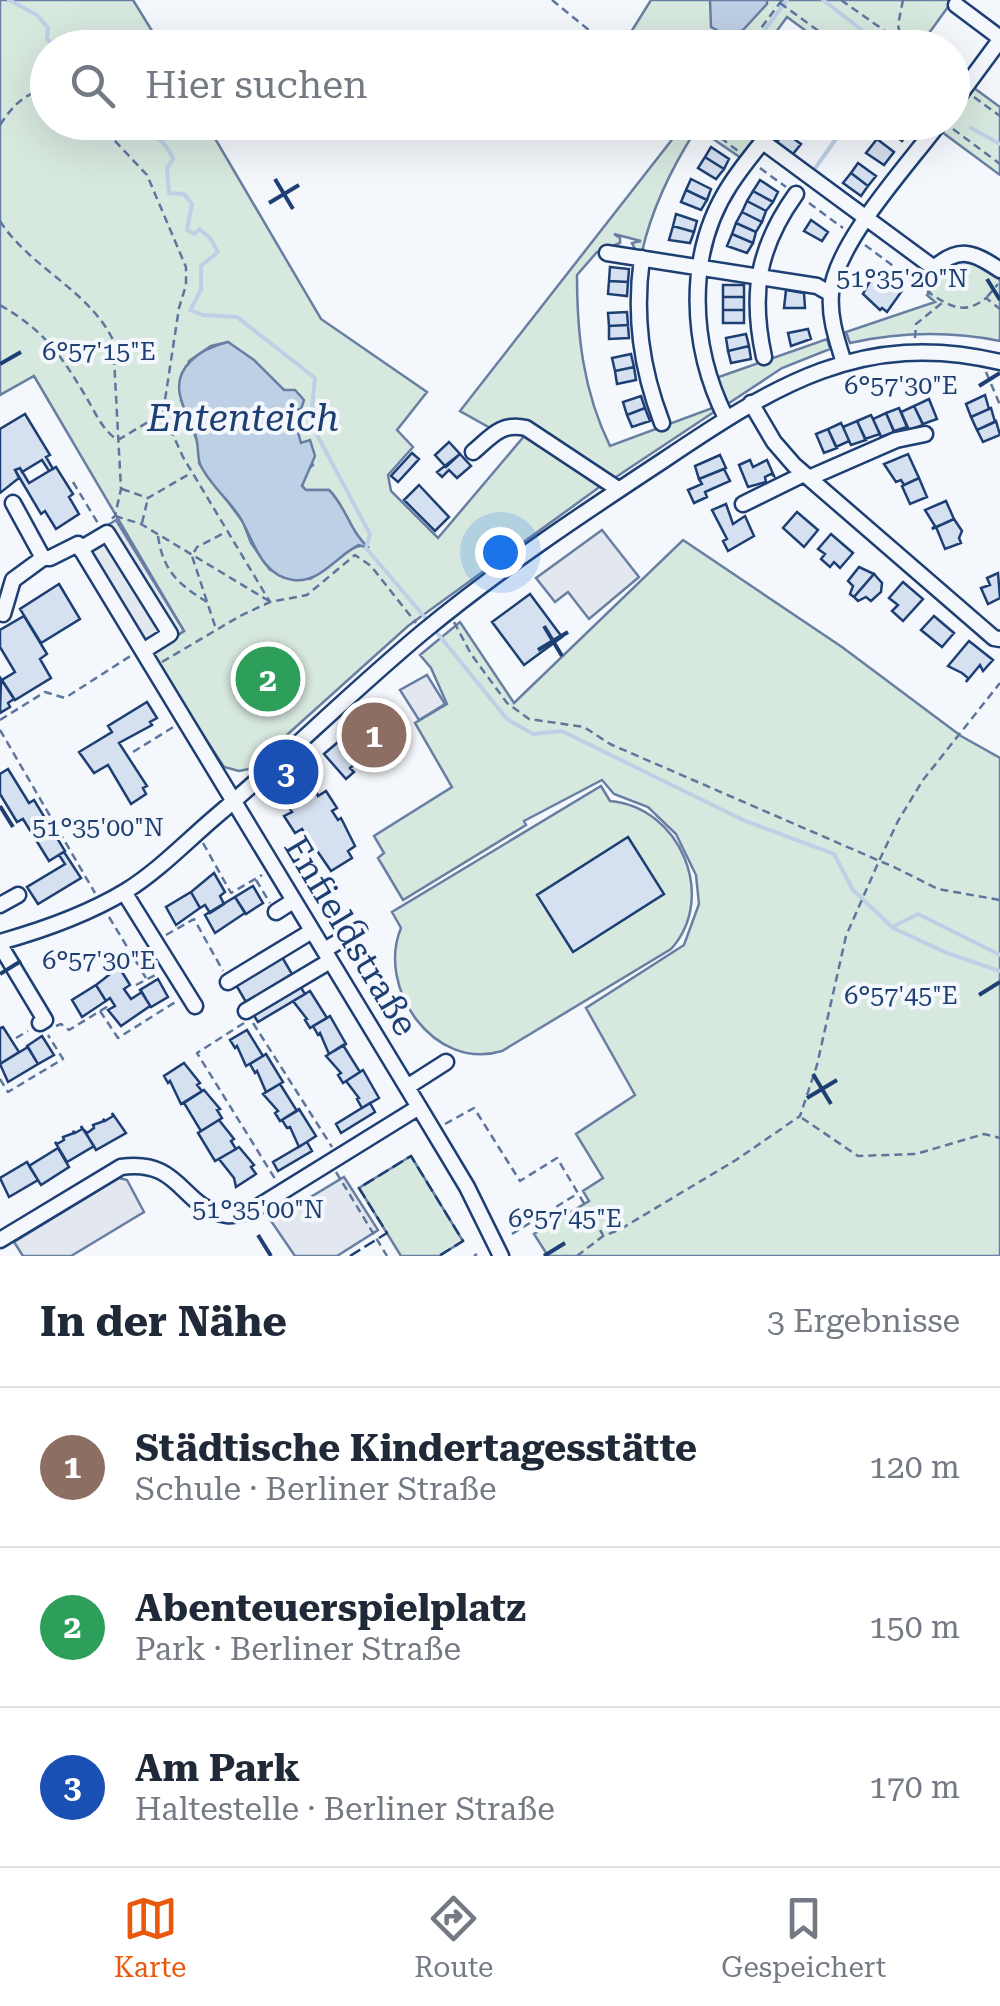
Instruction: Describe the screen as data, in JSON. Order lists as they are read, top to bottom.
{
  "streets": {
    "street": ["Enfieldstraße"]
  },
  "water": ["Ententeich"],
  "page": {
    "search": "Hier suchen",
    "pins": ["2", "1", "3"],
    "heading": ["In der Nähe", "3 Ergebnisse"],
    "list": [
      {
        "mark": "1",
        "name": "Städtische Kindertagesstätte",
        "note": "Schule · Berliner Straße",
        "value": "120 m"
      },
      {
        "mark": "2",
        "name": "Abenteuerspielplatz",
        "note": "Park · Berliner Straße",
        "value": "150 m"
      },
      {
        "mark": "3",
        "name": "Am Park",
        "note": "Haltestelle · Berliner Straße",
        "value": "170 m"
      }
    ],
    "nav": ["Karte", "Route", "Gespeichert"]
  },
  "coordinates": [
    "51°35'20\"N",
    "6°57'15\"E",
    "6°57'30\"E",
    "51°35'00\"N",
    "6°57'45\"E"
  ]
}
